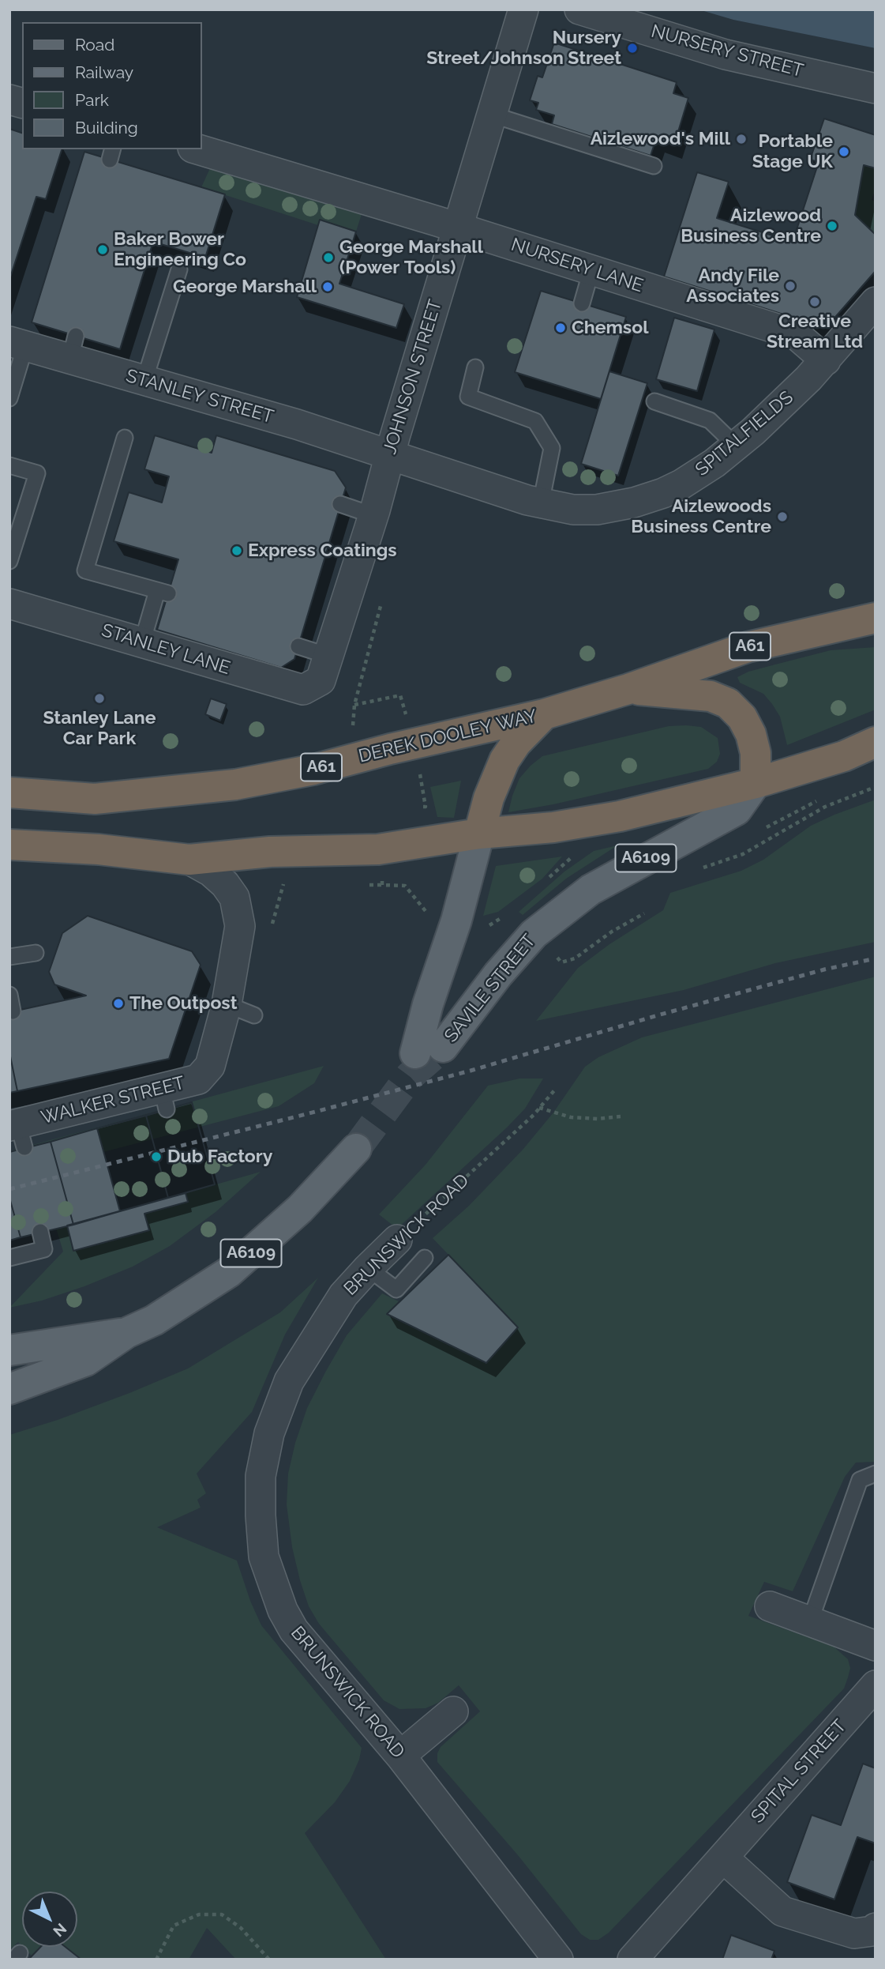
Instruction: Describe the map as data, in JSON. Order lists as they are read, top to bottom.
{
  "streets": {
    "highway": ["A61", "DEREK DOOLEY WAY"],
    "main road": ["A6109", "SAVILE STREET"],
    "street": [
      "NURSERY STREET",
      "NURSERY LANE",
      "JOHNSON STREET",
      "STANLEY STREET",
      "SPITALFIELDS",
      "STANLEY LANE",
      "WALKER STREET",
      "BRUNSWICK ROAD",
      "SPITAL STREET"
    ]
  },
  "crossings": [
    ["NURSERY LANE", "JOHNSON STREET"],
    ["NURSERY LANE", "SPITALFIELDS"],
    ["JOHNSON STREET", "STANLEY STREET"],
    ["JOHNSON STREET", "SPITALFIELDS"],
    ["JOHNSON STREET", "STANLEY LANE"],
    ["STANLEY STREET", "SPITALFIELDS"]
  ],
  "places": [
    "Nursery Street/Johnson Street",
    "Aizlewood's Mill",
    "Portable Stage UK",
    "Aizlewood Business Centre",
    "Baker Bower Engineering Co",
    "George Marshall (Power Tools)",
    "Andy File Associates",
    "George Marshall",
    "Creative Stream Ltd",
    "Chemsol",
    "Aizlewoods Business Centre",
    "Express Coatings",
    "Stanley Lane Car Park",
    "The Outpost",
    "Dub Factory"
  ],
  "legend": [
    "Road",
    "Railway",
    "Park",
    "Building"
  ],
  "north": "bottom right"
}
